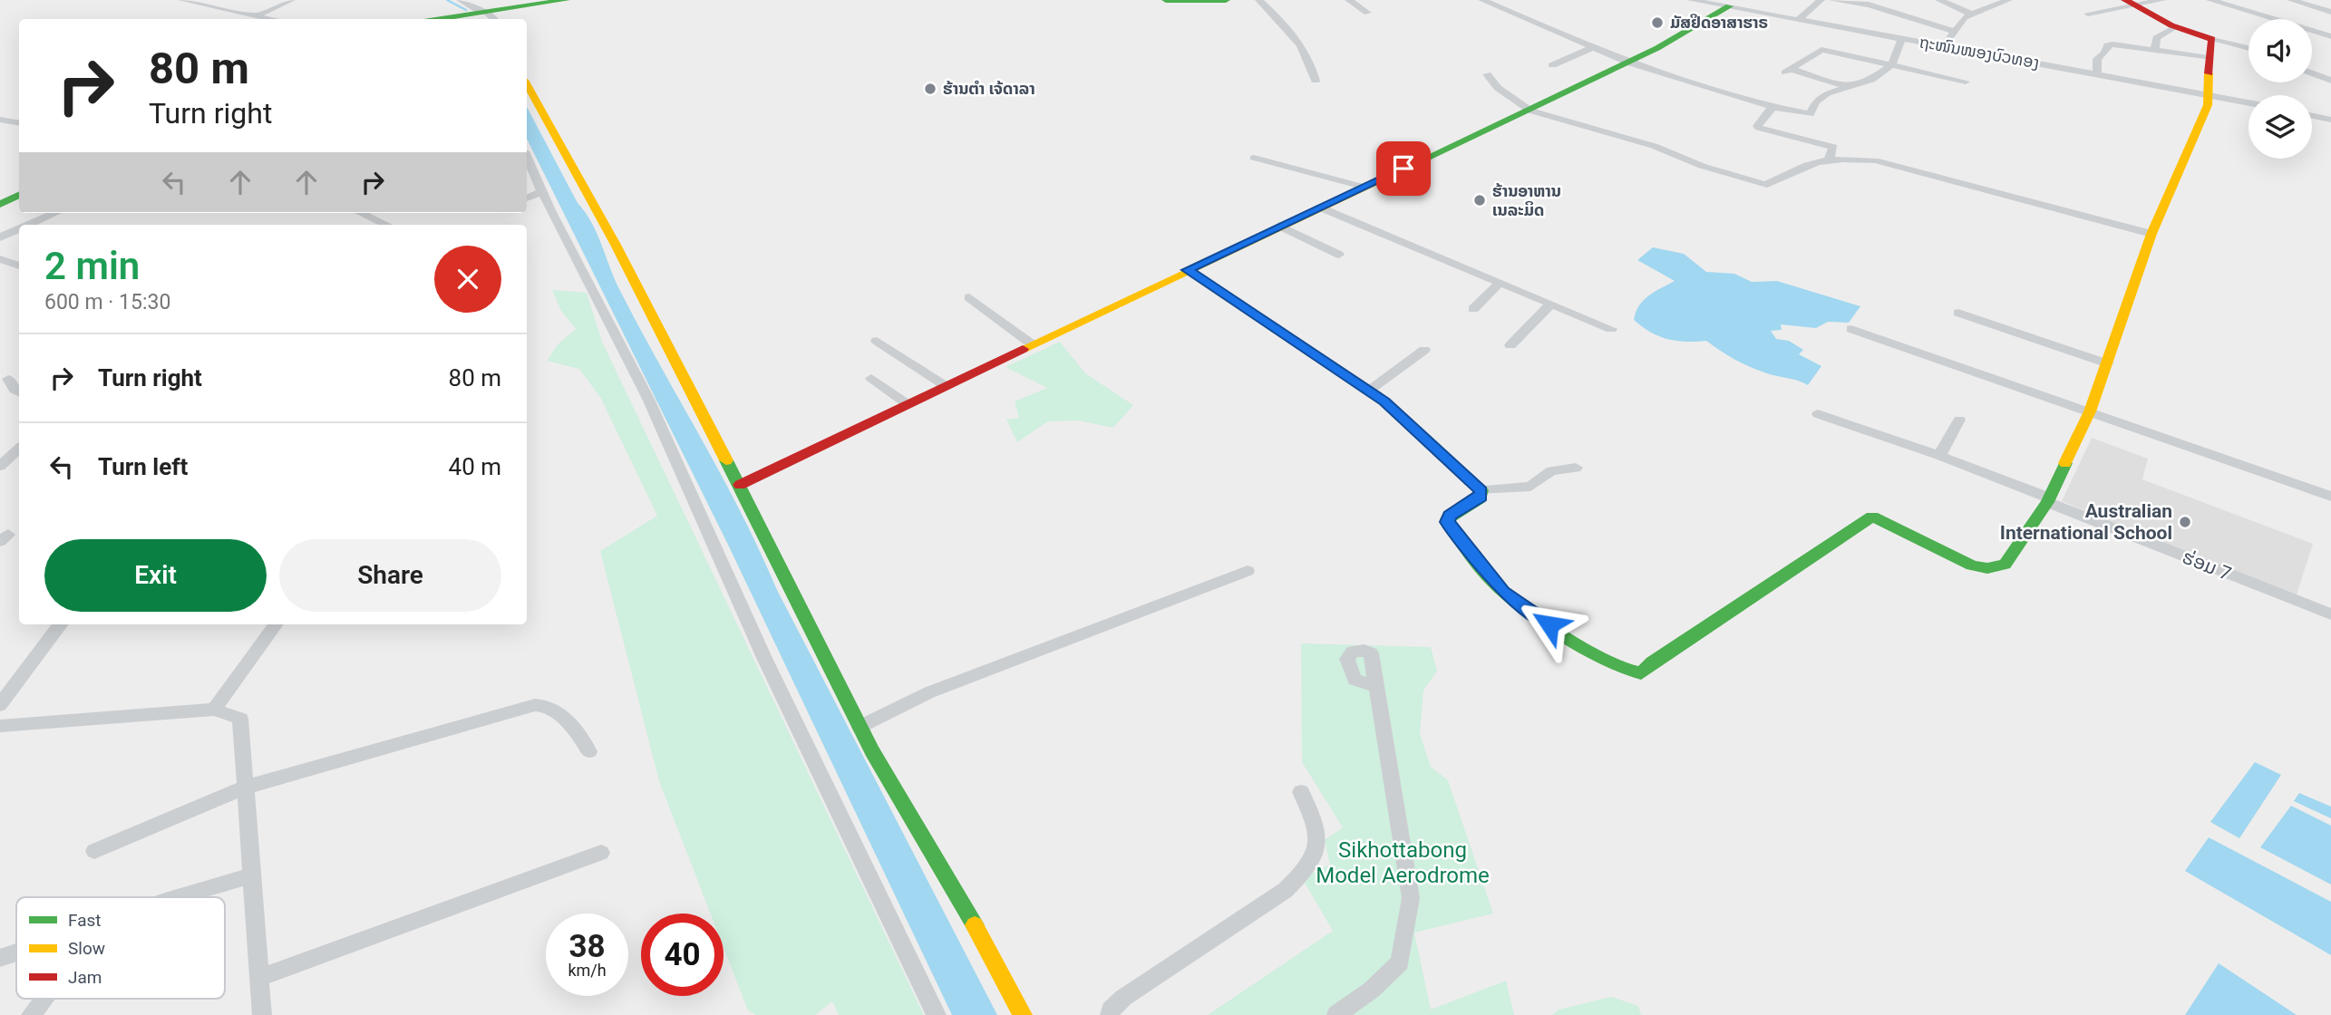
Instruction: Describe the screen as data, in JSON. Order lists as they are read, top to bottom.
{
  "streets": {
    "street": ["ຖະໜົນໜອງບົວທອງ", "ຮ່ອມ 7"]
  },
  "parks": ["Sikhottabong Model Aerodrome"],
  "places": [
    "ມັສຢິດອາສາຮາຣ",
    "ຮ້ານຕຳ ເຈ້ດາລາ",
    "ຮ້ານອາຫານ ເນລະມິດ",
    "Australian International School"
  ],
  "legend": ["Fast", "Slow", "Jam"],
  "page": {
    "turn": ["80 m", "Turn right"],
    "heading": ["2 min", "600 m · 15:30"],
    "list": [
      {
        "name": "Turn right",
        "value": "80 m"
      },
      {
        "name": "Turn left",
        "value": "40 m"
      }
    ],
    "buttons": ["Exit", "Share"],
    "speed": "38 km/h",
    "limit": "40"
  }
}
